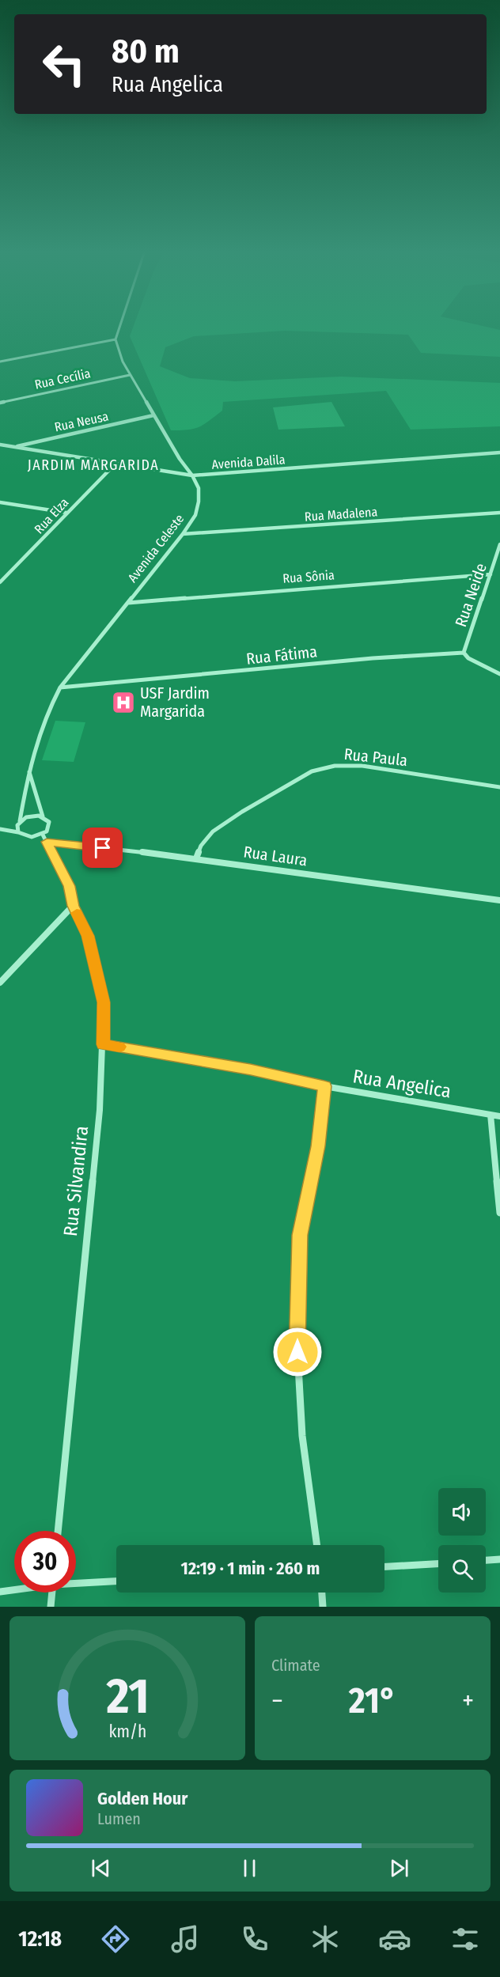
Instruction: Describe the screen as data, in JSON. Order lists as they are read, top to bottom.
{
  "streets": {
    "street": [
      "Rua Cecília",
      "Rua Neusa",
      "Avenida Dalila",
      "Rua Madalena",
      "Rua Elza",
      "Avenida Celeste",
      "Rua Sônia",
      "Rua Neide",
      "Rua Fátima",
      "Rua Paula",
      "Rua Laura",
      "Rua Angelica",
      "Rua Silvandira"
    ]
  },
  "crossings": [
    ["Rua Cecília", "Avenida Celeste"],
    ["Rua Neusa", "Avenida Dalila"],
    ["Rua Neusa", "Avenida Celeste"],
    ["Avenida Dalila", "Rua Elza"],
    ["Avenida Dalila", "Avenida Celeste"],
    ["Rua Madalena", "Avenida Celeste"],
    ["Avenida Celeste", "Rua Sônia"],
    ["Avenida Celeste", "Rua Fátima"],
    ["Avenida Celeste", "Rua Silvandira"],
    ["Rua Sônia", "Rua Neide"],
    ["Rua Neide", "Rua Fátima"],
    ["Rua Paula", "Rua Laura"],
    ["Rua Laura", "Rua Silvandira"],
    ["Rua Angelica", "Rua Silvandira"]
  ],
  "districts": ["JARDIM MARGARIDA"],
  "places": {
    "hospital": ["USF Jardim Margarida"]
  },
  "page": {
    "turn": ["80 m", "Rua Angelica"],
    "limit": "30",
    "trip": "12:19 · 1 min · 260 m",
    "tile": "Climate",
    "heat": ["−", "21°", "+"],
    "song": ["Golden Hour", "Lumen"],
    "tabs": "12:18",
    "gauge": ["21", "km/h"]
  }
}
